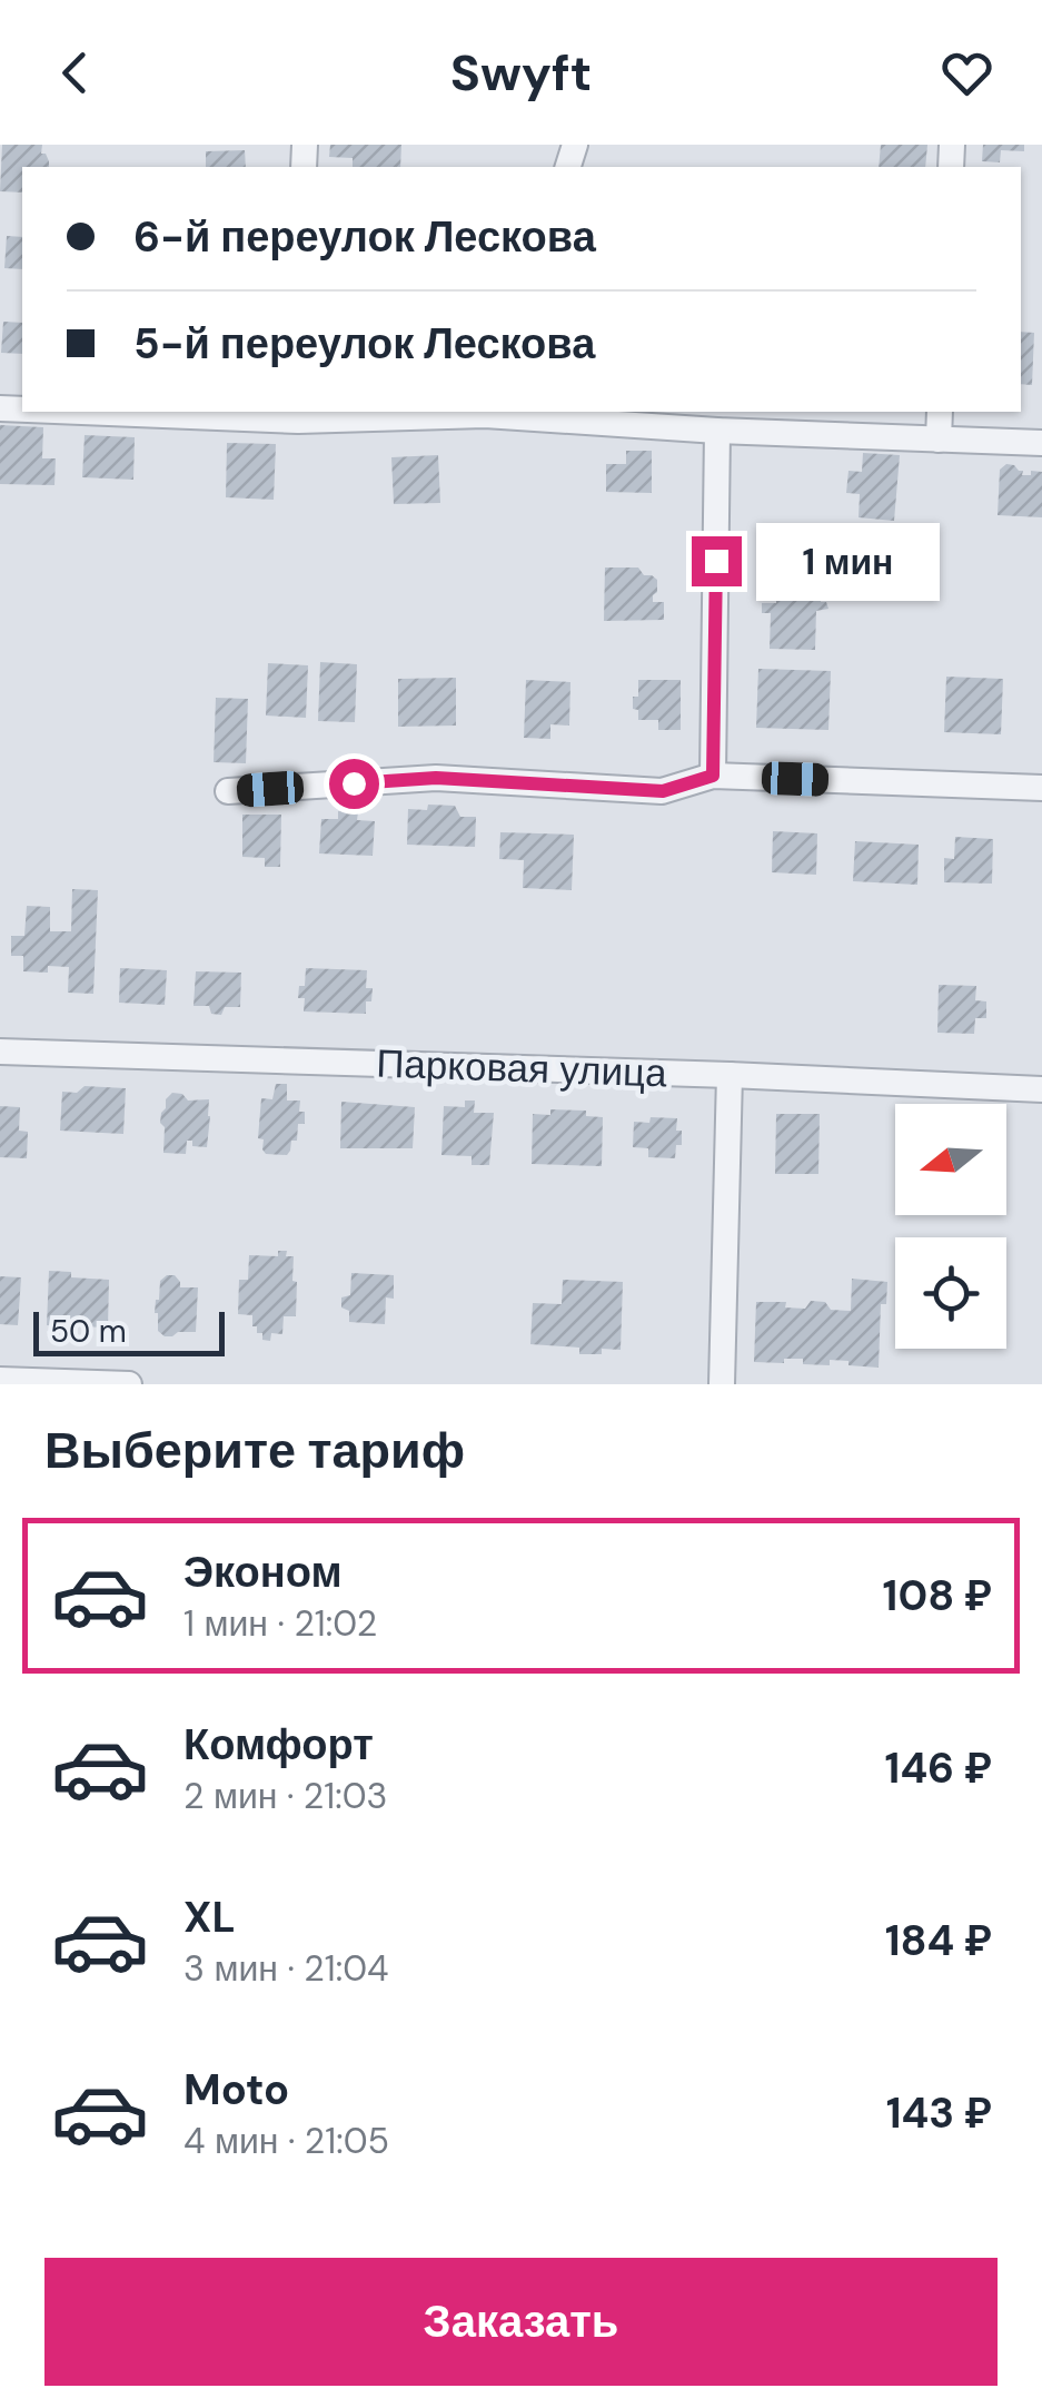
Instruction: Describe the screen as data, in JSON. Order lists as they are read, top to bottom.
{
  "streets": {
    "street": ["Парковая улица"]
  },
  "scale_bar": "50 m",
  "north": "left",
  "page": {
    "header": "Swyft",
    "banner": ["6-й переулок Лескова", "5-й переулок Лескова"],
    "bubble": "1 мин",
    "scale": "50 m",
    "heading": "Выберите тариф",
    "list": [
      {
        "name": "Эконом",
        "note": "1 мин · 21:02",
        "value": "108 ₽"
      },
      {
        "name": "Комфорт",
        "note": "2 мин · 21:03",
        "value": "146 ₽"
      },
      {
        "name": "XL",
        "note": "3 мин · 21:04",
        "value": "184 ₽"
      },
      {
        "name": "Moto",
        "note": "4 мин · 21:05",
        "value": "143 ₽"
      }
    ],
    "buttons": "Заказать"
  }
}
